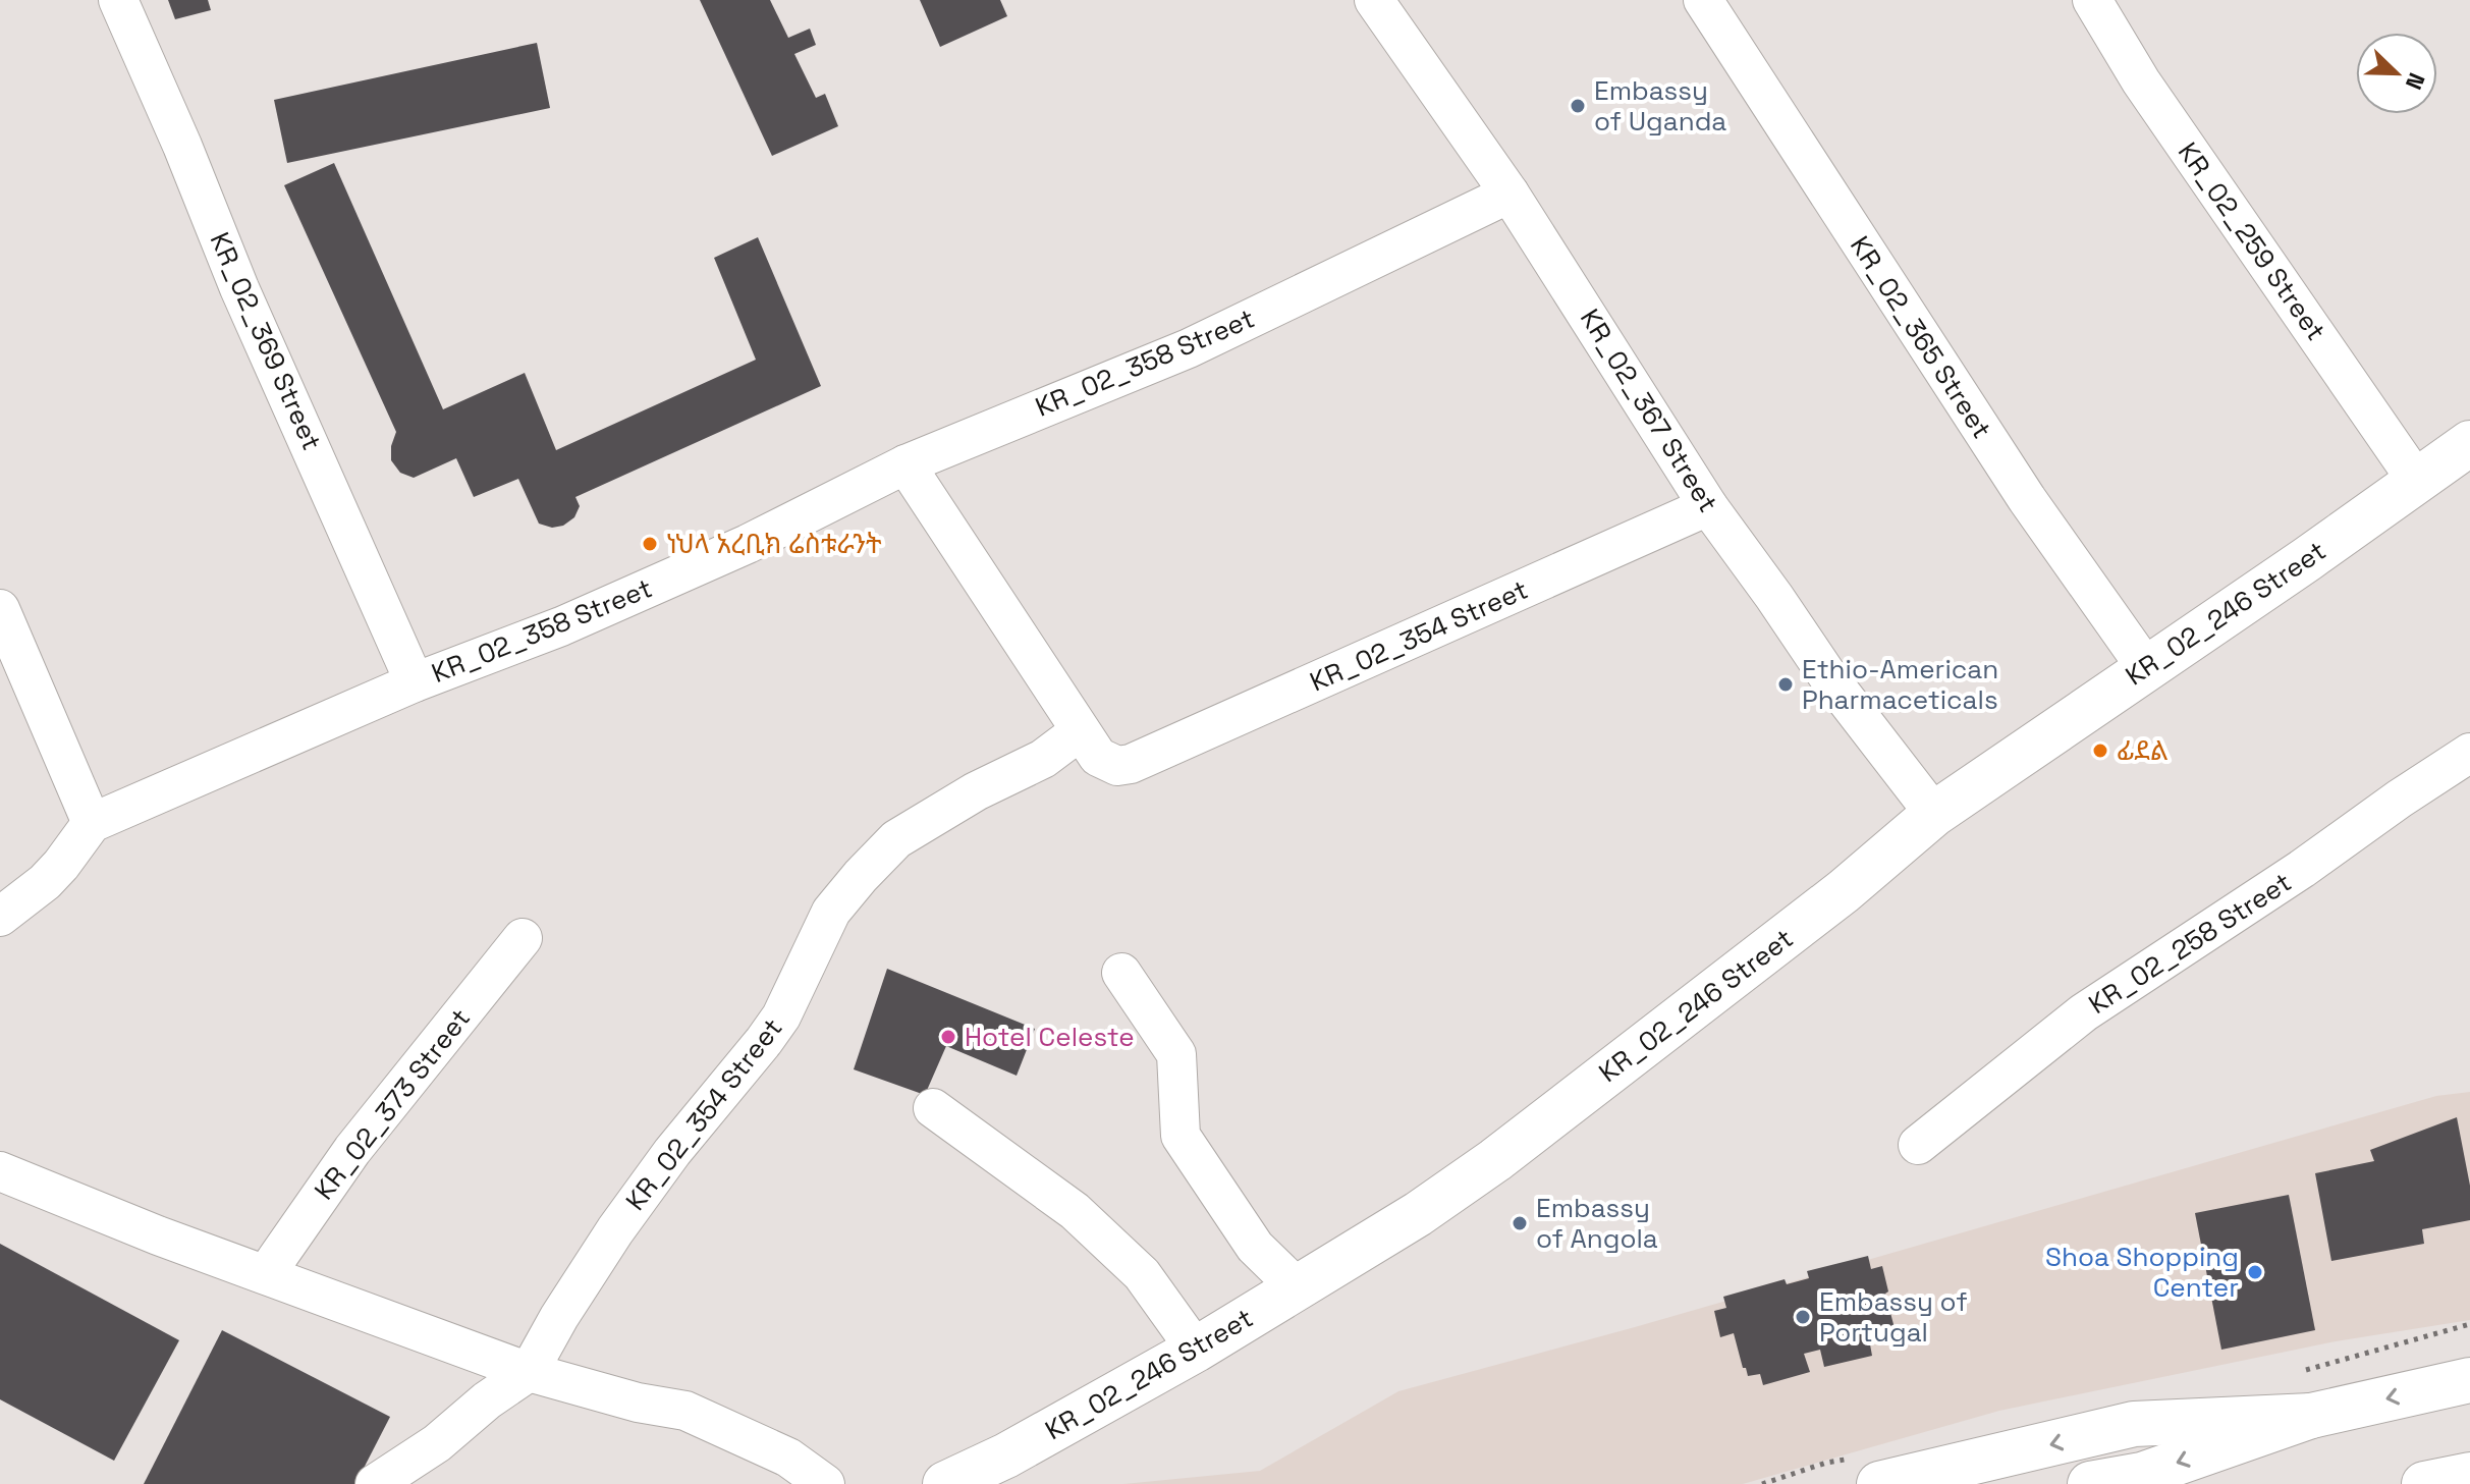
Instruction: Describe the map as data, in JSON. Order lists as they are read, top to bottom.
{
  "streets": {
    "street": [
      "KR_02_259 Street",
      "KR_02_365 Street",
      "KR_02_369 Street",
      "KR_02_358 Street",
      "KR_02_367 Street",
      "KR_02_246 Street",
      "KR_02_354 Street",
      "KR_02_258 Street",
      "KR_02_373 Street"
    ]
  },
  "crossings": [
    ["KR_02_259 Street", "KR_02_246 Street"],
    ["KR_02_365 Street", "KR_02_246 Street"],
    ["KR_02_369 Street", "KR_02_358 Street"],
    ["KR_02_358 Street", "KR_02_367 Street"],
    ["KR_02_367 Street", "KR_02_246 Street"],
    ["KR_02_367 Street", "KR_02_354 Street"]
  ],
  "places": [
    "Embassy of Uganda",
    "ነህላ አረቢክ ሬስቱራንት",
    "Ethio-American Pharmaceticals",
    "ፊደል",
    "Hotel Celeste",
    "Embassy of Angola",
    "Shoa Shopping Center",
    "Embassy of Portugal"
  ],
  "north": "bottom right"
}
